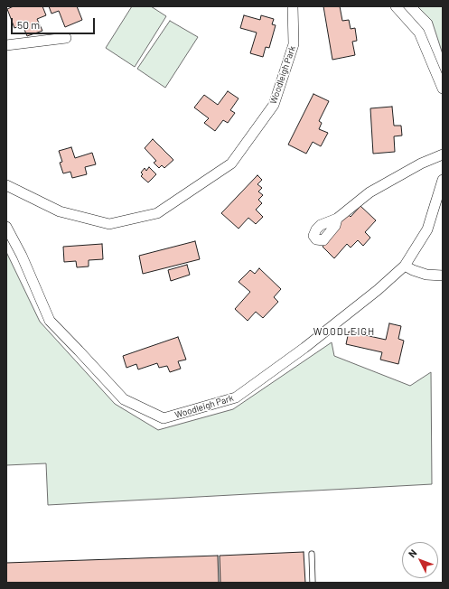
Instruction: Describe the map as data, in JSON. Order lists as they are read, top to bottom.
{
  "streets": {
    "street": ["Woodleigh Park"]
  },
  "districts": ["WOODLEIGH"],
  "scale_bar": "50 m",
  "north": "top left"
}
